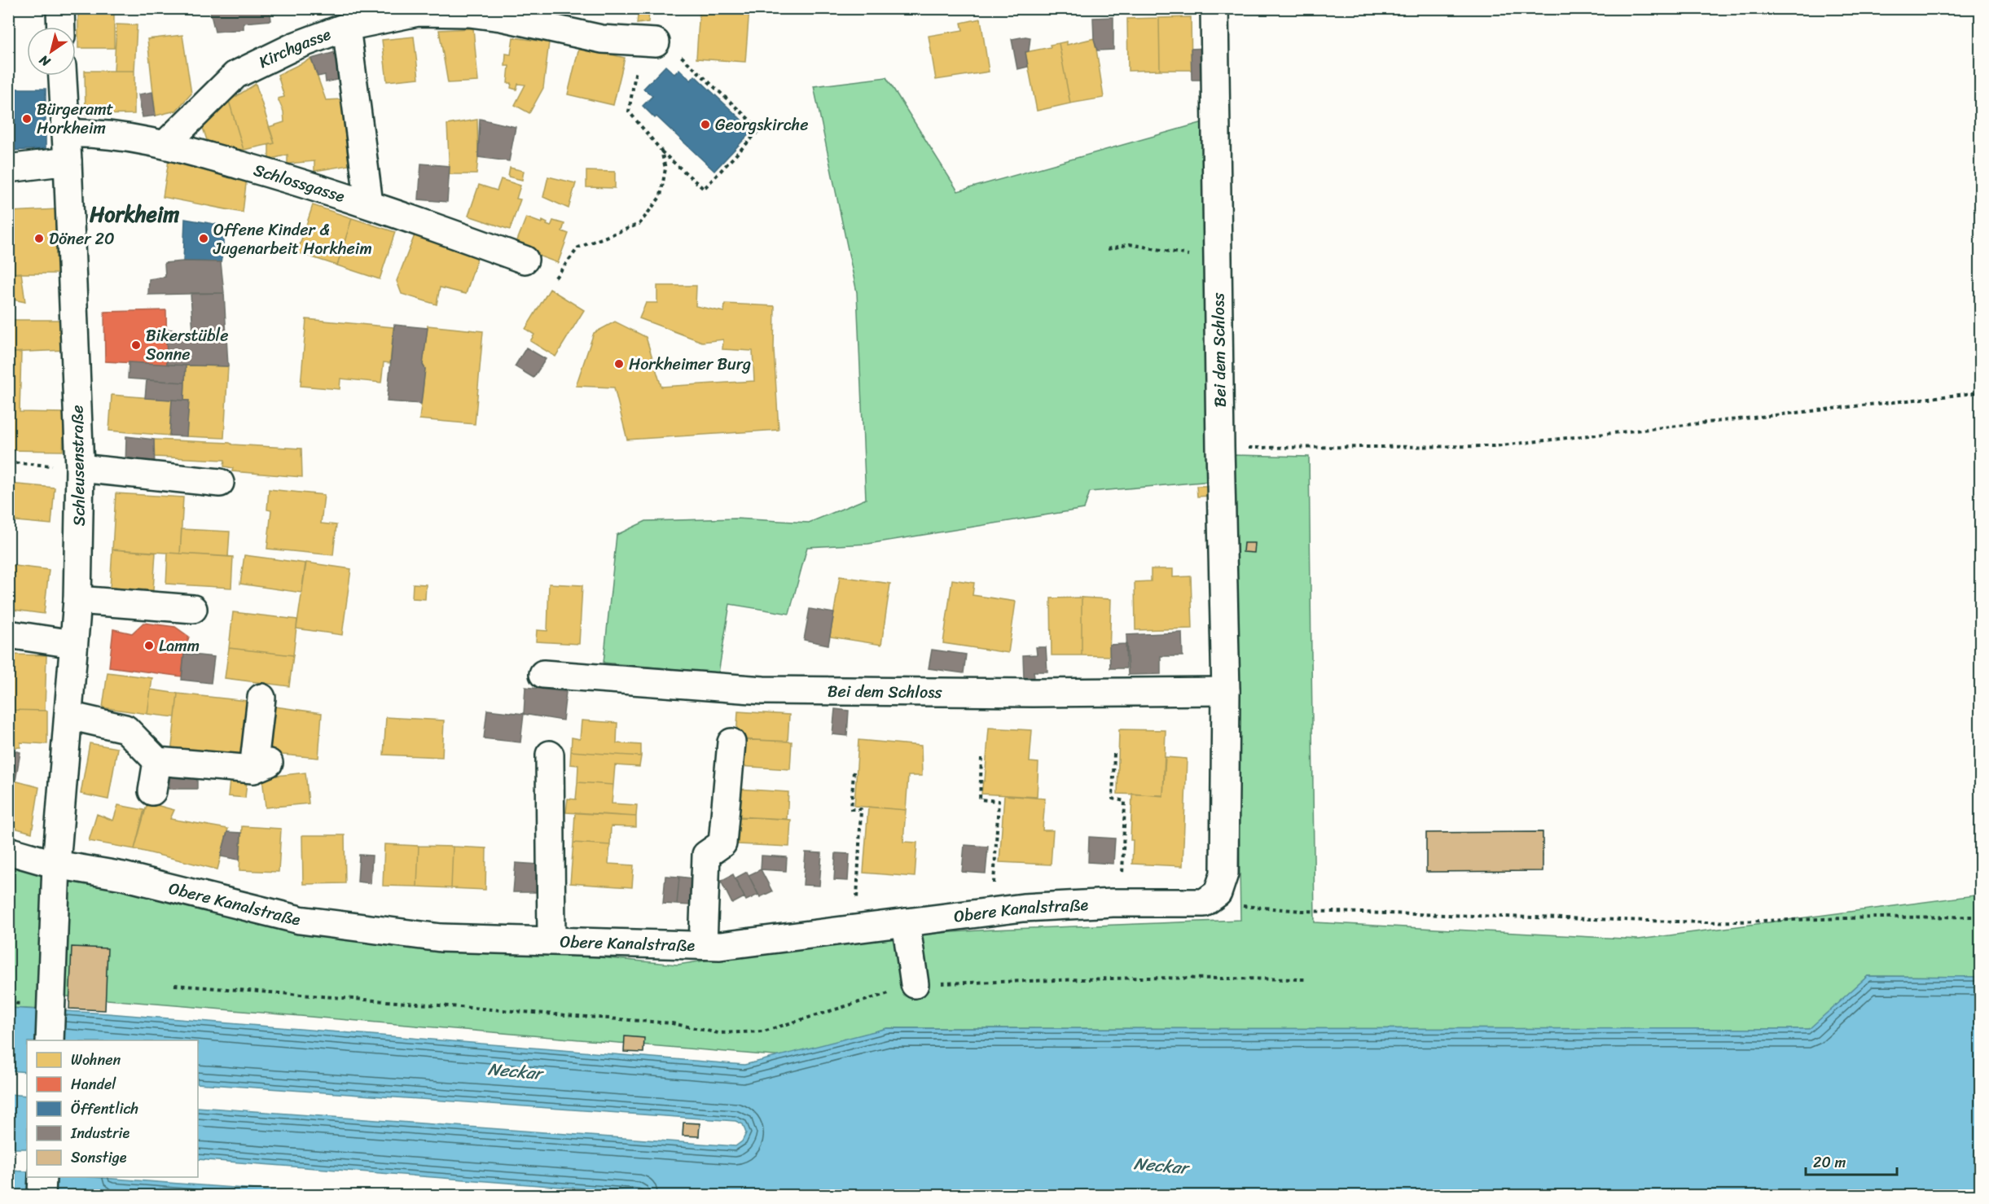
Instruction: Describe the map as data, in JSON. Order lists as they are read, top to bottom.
{
  "streets": {
    "street": [
      "Kirchgasse",
      "Schlossgasse",
      "Bei dem Schloss",
      "Schleusenstraße",
      "Obere Kanalstraße"
    ]
  },
  "crossings": [
    ["Kirchgasse", "Schlossgasse"],
    ["Schlossgasse", "Schleusenstraße"],
    ["Bei dem Schloss", "Obere Kanalstraße"],
    ["Schleusenstraße", "Obere Kanalstraße"]
  ],
  "districts": ["Horkheim"],
  "water": ["Neckar"],
  "places": [
    "Bürgeramt Horkheim",
    "Georgskirche",
    "Döner 20",
    "Offene Kinder & Jugenarbeit Horkheim",
    "Bikerstüble Sonne",
    "Horkheimer Burg",
    "Lamm"
  ],
  "legend": [
    "Wohnen",
    "Handel",
    "Öffentlich",
    "Industrie",
    "Sonstige"
  ],
  "scale_bar": "20 m",
  "north": "bottom left"
}
